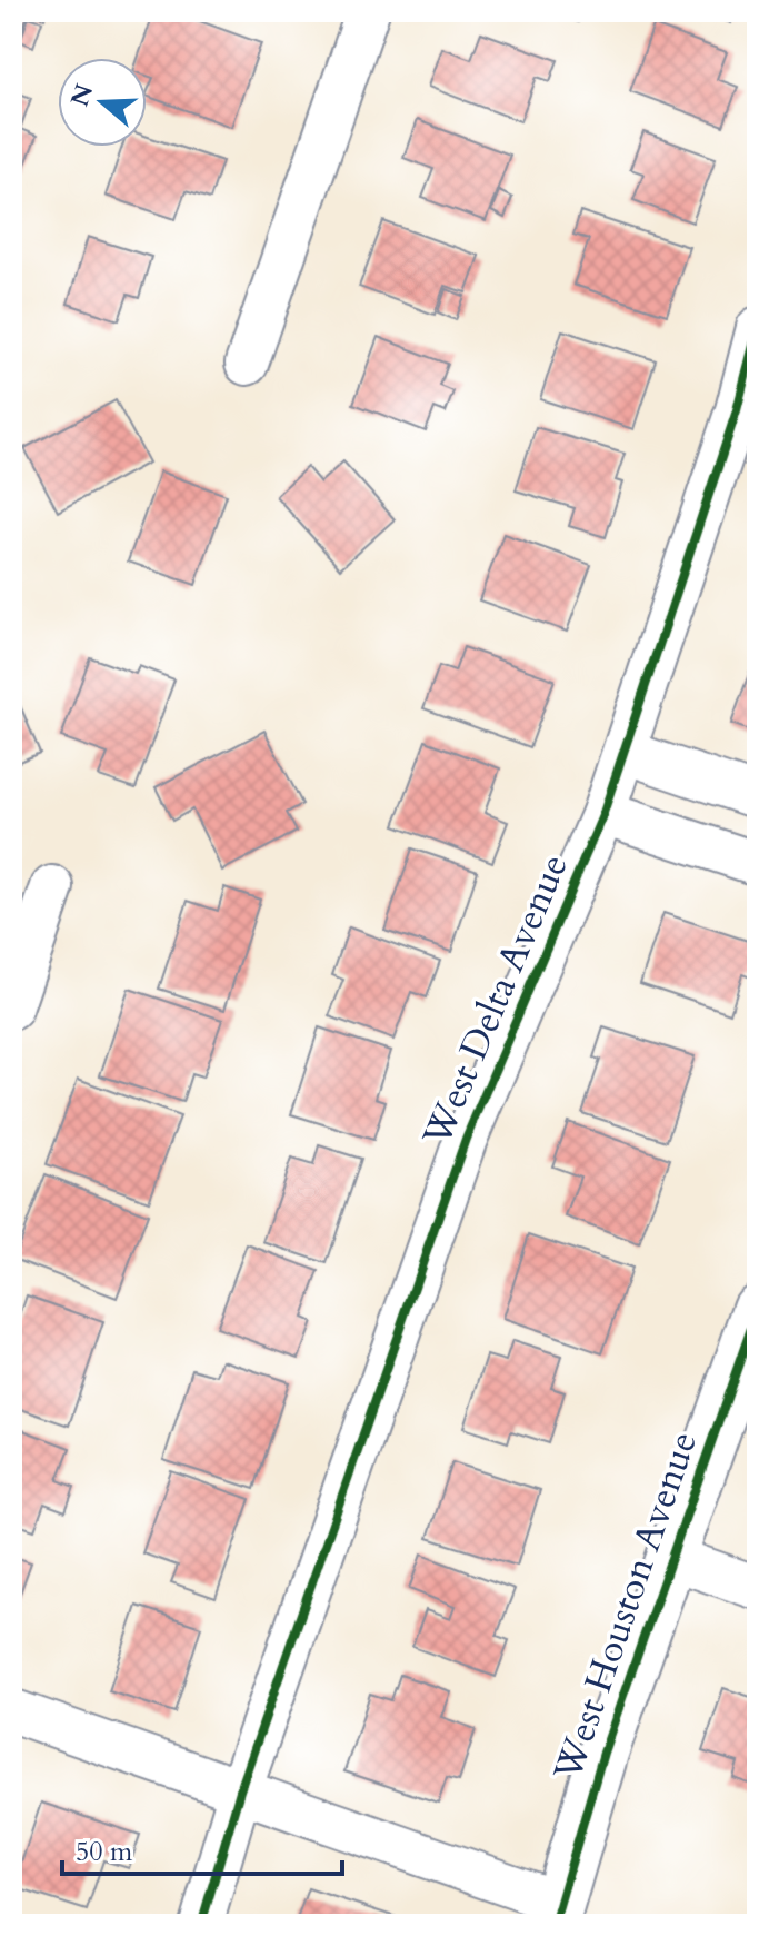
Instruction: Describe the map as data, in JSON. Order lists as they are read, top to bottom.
{
  "streets": {
    "street": ["West Delta Avenue", "West Houston Avenue"]
  },
  "scale_bar": "50 m",
  "north": "left"
}
